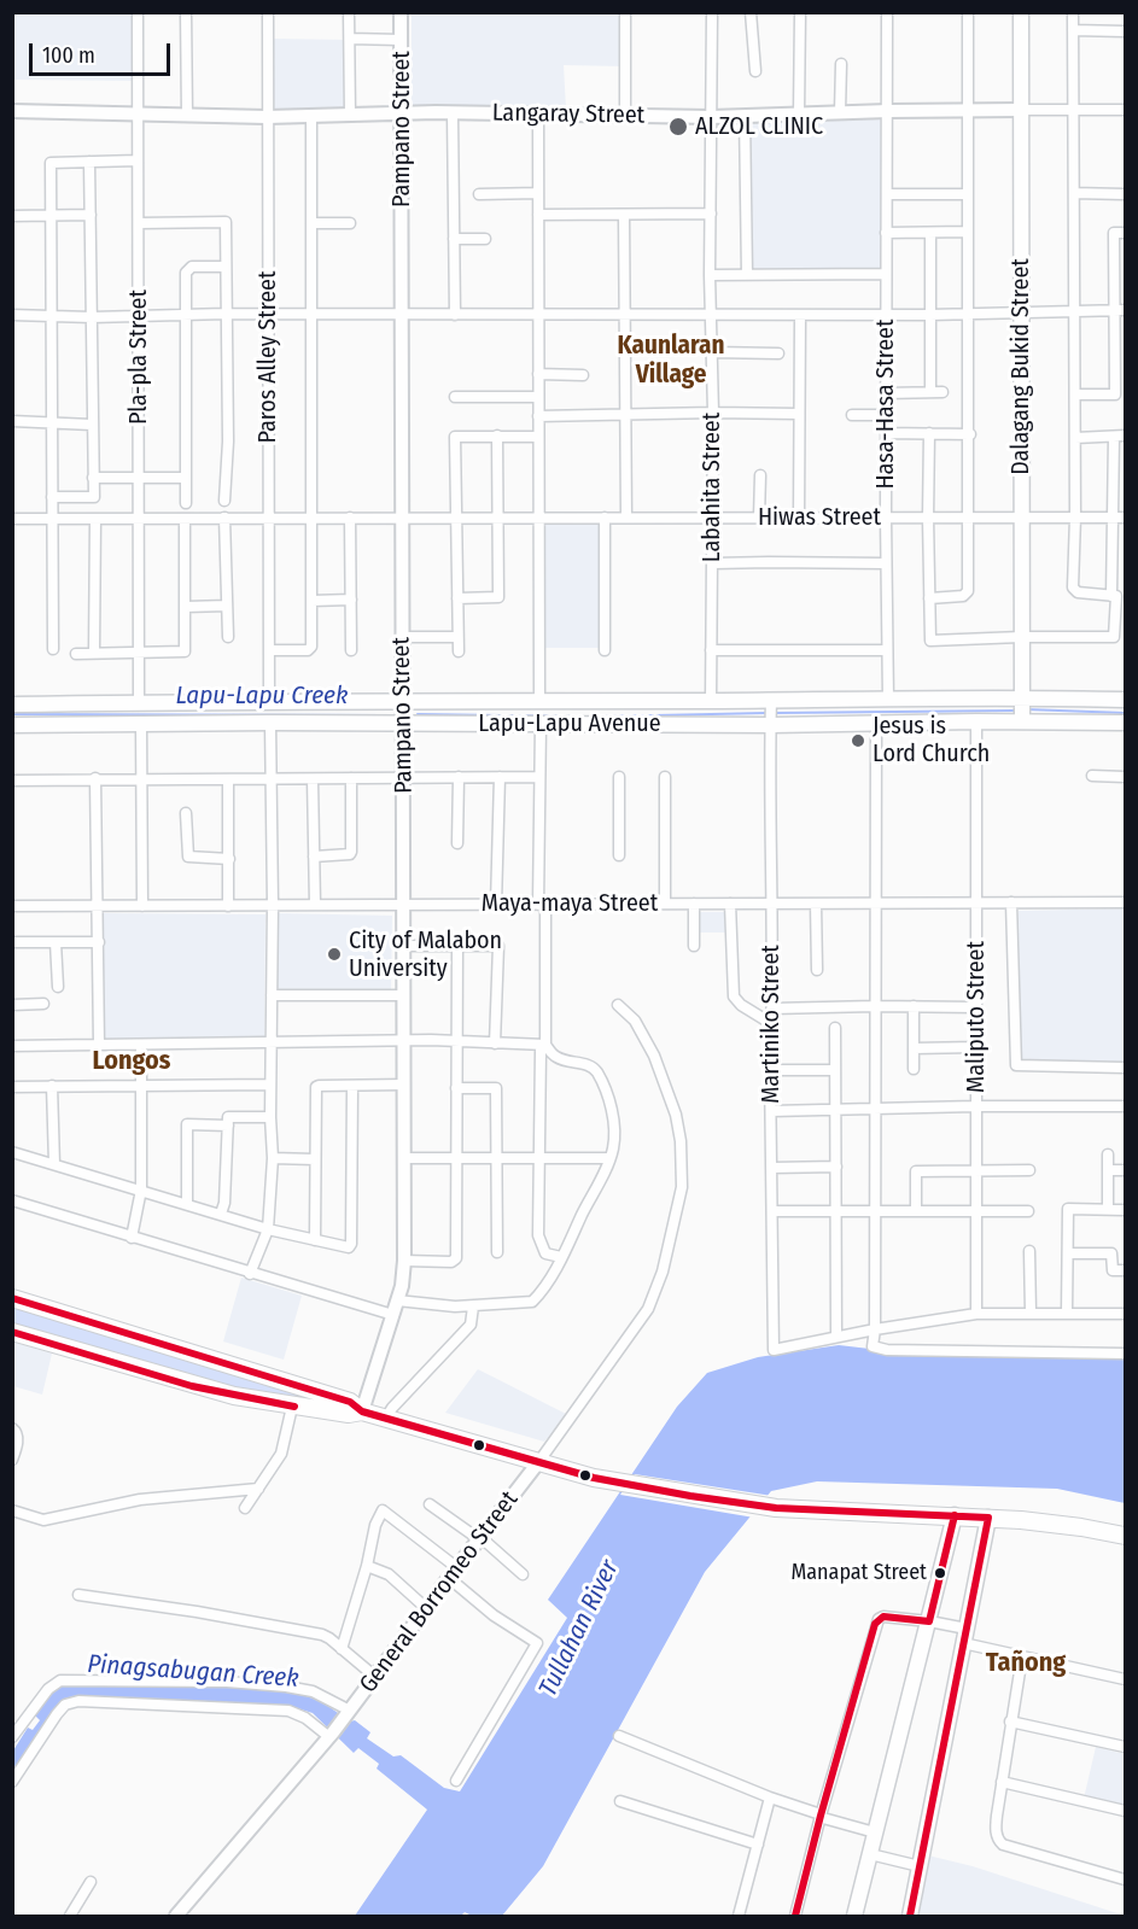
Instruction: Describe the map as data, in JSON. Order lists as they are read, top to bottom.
{
  "streets": {
    "main road": ["Dalagang Bukid Street", "Lapu-Lapu Avenue"],
    "street": [
      "Langaray Street",
      "Pampano Street",
      "Pla-pla Street",
      "Paros Alley Street",
      "Hasa-Hasa Street",
      "Labahita Street",
      "Hiwas Street",
      "Maya-maya Street",
      "Maliputo Street",
      "Martiniko Street",
      "General Borromeo Street"
    ]
  },
  "crossings": [
    ["Langaray Street", "Pampano Street"],
    ["Langaray Street", "Pla-pla Street"],
    ["Langaray Street", "Paros Alley Street"],
    ["Langaray Street", "Dalagang Bukid Street"],
    ["Langaray Street", "Hasa-Hasa Street"],
    ["Langaray Street", "Labahita Street"],
    ["Pampano Street", "Hiwas Street"],
    ["Pampano Street", "Lapu-Lapu Avenue"],
    ["Pampano Street", "Maya-maya Street"],
    ["Pla-pla Street", "Hiwas Street"],
    ["Pla-pla Street", "Lapu-Lapu Avenue"],
    ["Paros Alley Street", "Hiwas Street"],
    ["Paros Alley Street", "Lapu-Lapu Avenue"],
    ["Dalagang Bukid Street", "Hiwas Street"],
    ["Dalagang Bukid Street", "Lapu-Lapu Avenue"],
    ["Hasa-Hasa Street", "Hiwas Street"],
    ["Hasa-Hasa Street", "Lapu-Lapu Avenue"],
    ["Labahita Street", "Hiwas Street"],
    ["Labahita Street", "Lapu-Lapu Avenue"],
    ["Lapu-Lapu Avenue", "Maliputo Street"],
    ["Lapu-Lapu Avenue", "Martiniko Street"],
    ["Maya-maya Street", "Maliputo Street"],
    ["Maya-maya Street", "Martiniko Street"]
  ],
  "districts": ["Kaunlaran Village", "Longos", "Tañong"],
  "water": ["Lapu-Lapu Creek", "Tullahan River", "Pinagsabugan Creek"],
  "places": [
    "ALZOL CLINIC",
    "Jesus is Lord Church",
    "City of Malabon University",
    "Manapat Street"
  ],
  "scale_bar": "100 m"
}
